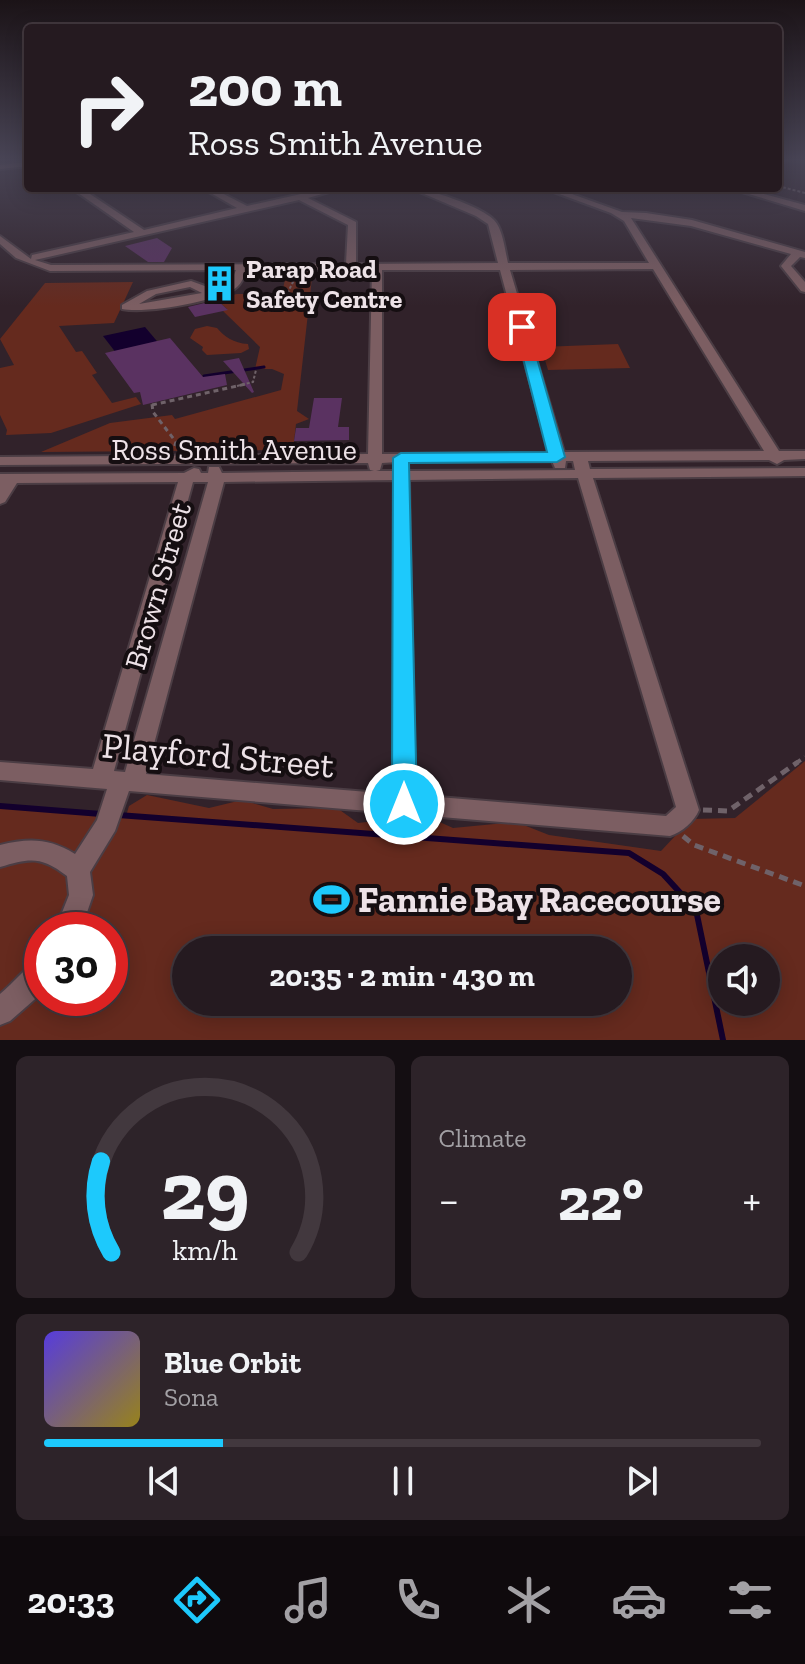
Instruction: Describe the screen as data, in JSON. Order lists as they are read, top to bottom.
{
  "streets": {
    "street": ["Ross Smith Avenue", "Brown Street", "Playford Street"]
  },
  "crossings": [
    ["Ross Smith Avenue", "Brown Street"],
    ["Brown Street", "Playford Street"]
  ],
  "places": {
    "building": ["Parap Road Safety Centre"],
    "sports": ["Fannie Bay Racecourse"]
  },
  "page": {
    "turn": ["200 m", "Ross Smith Avenue"],
    "limit": "30",
    "trip": "20:35 · 2 min · 430 m",
    "tile": "Climate",
    "heat": ["−", "22°", "+"],
    "song": ["Blue Orbit", "Sona"],
    "tabs": "20:33",
    "gauge": ["29", "km/h"]
  }
}
